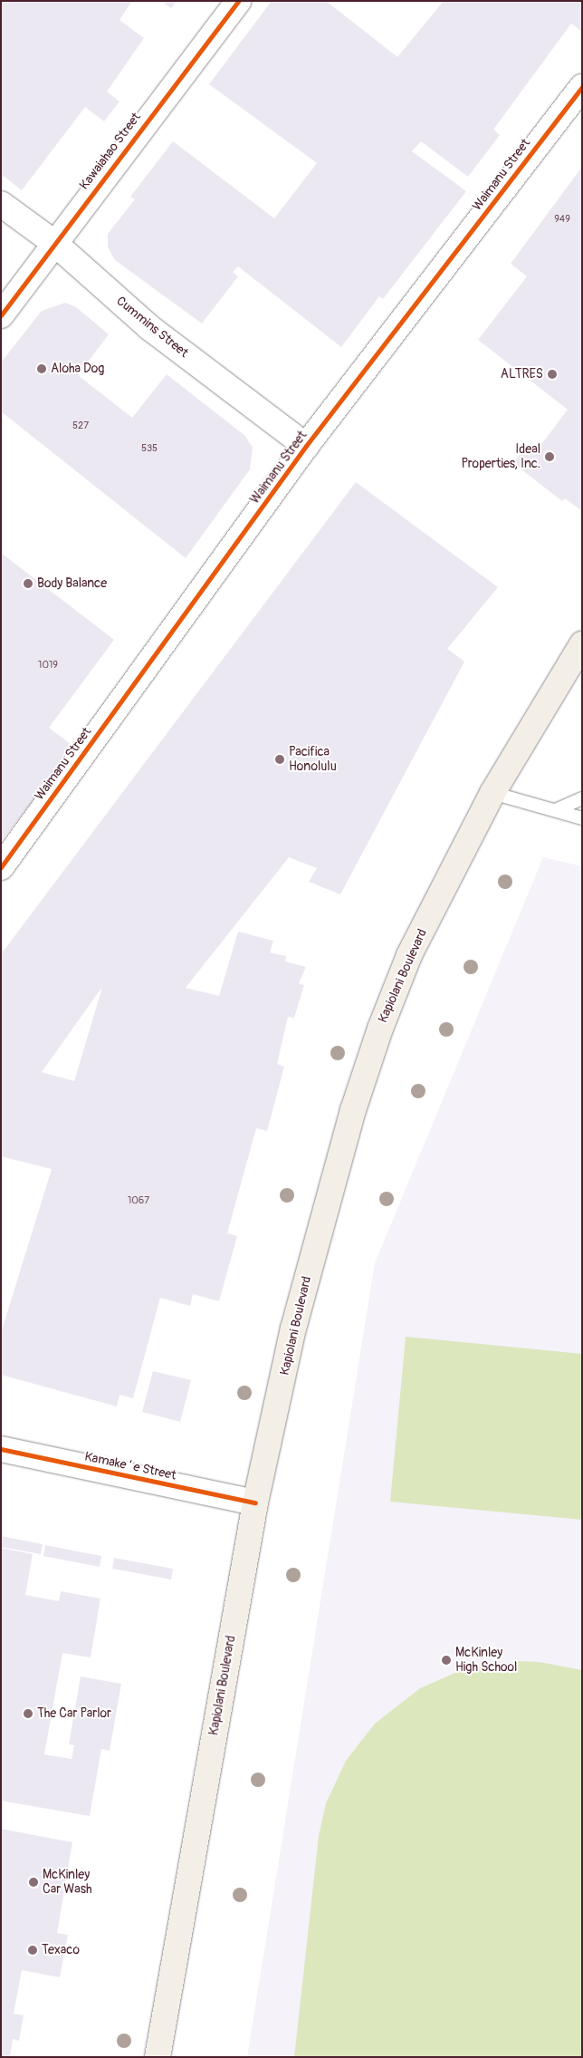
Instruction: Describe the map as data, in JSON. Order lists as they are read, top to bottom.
{
  "streets": {
    "main road": ["Kapiolani Boulevard"],
    "street": [
      "Kawaiahao Street",
      "Waimanu Street",
      "Cummins Street",
      "Kamakeʻe Street"
    ]
  },
  "crossings": [
    ["Kawaiahao Street", "Cummins Street"],
    ["Waimanu Street", "Cummins Street"],
    ["Kapiolani Boulevard", "Kamakeʻe Street"]
  ],
  "places": [
    "Aloha Dog",
    "ALTRES",
    "Ideal Properties, Inc.",
    "Body Balance",
    "Pacifica Honolulu",
    "McKinley High School",
    "The Car Parlor",
    "McKinley Car Wash",
    "Texaco"
  ],
  "house_numbers": [
    "949",
    "527",
    "535",
    "1019",
    "1067"
  ]
}
